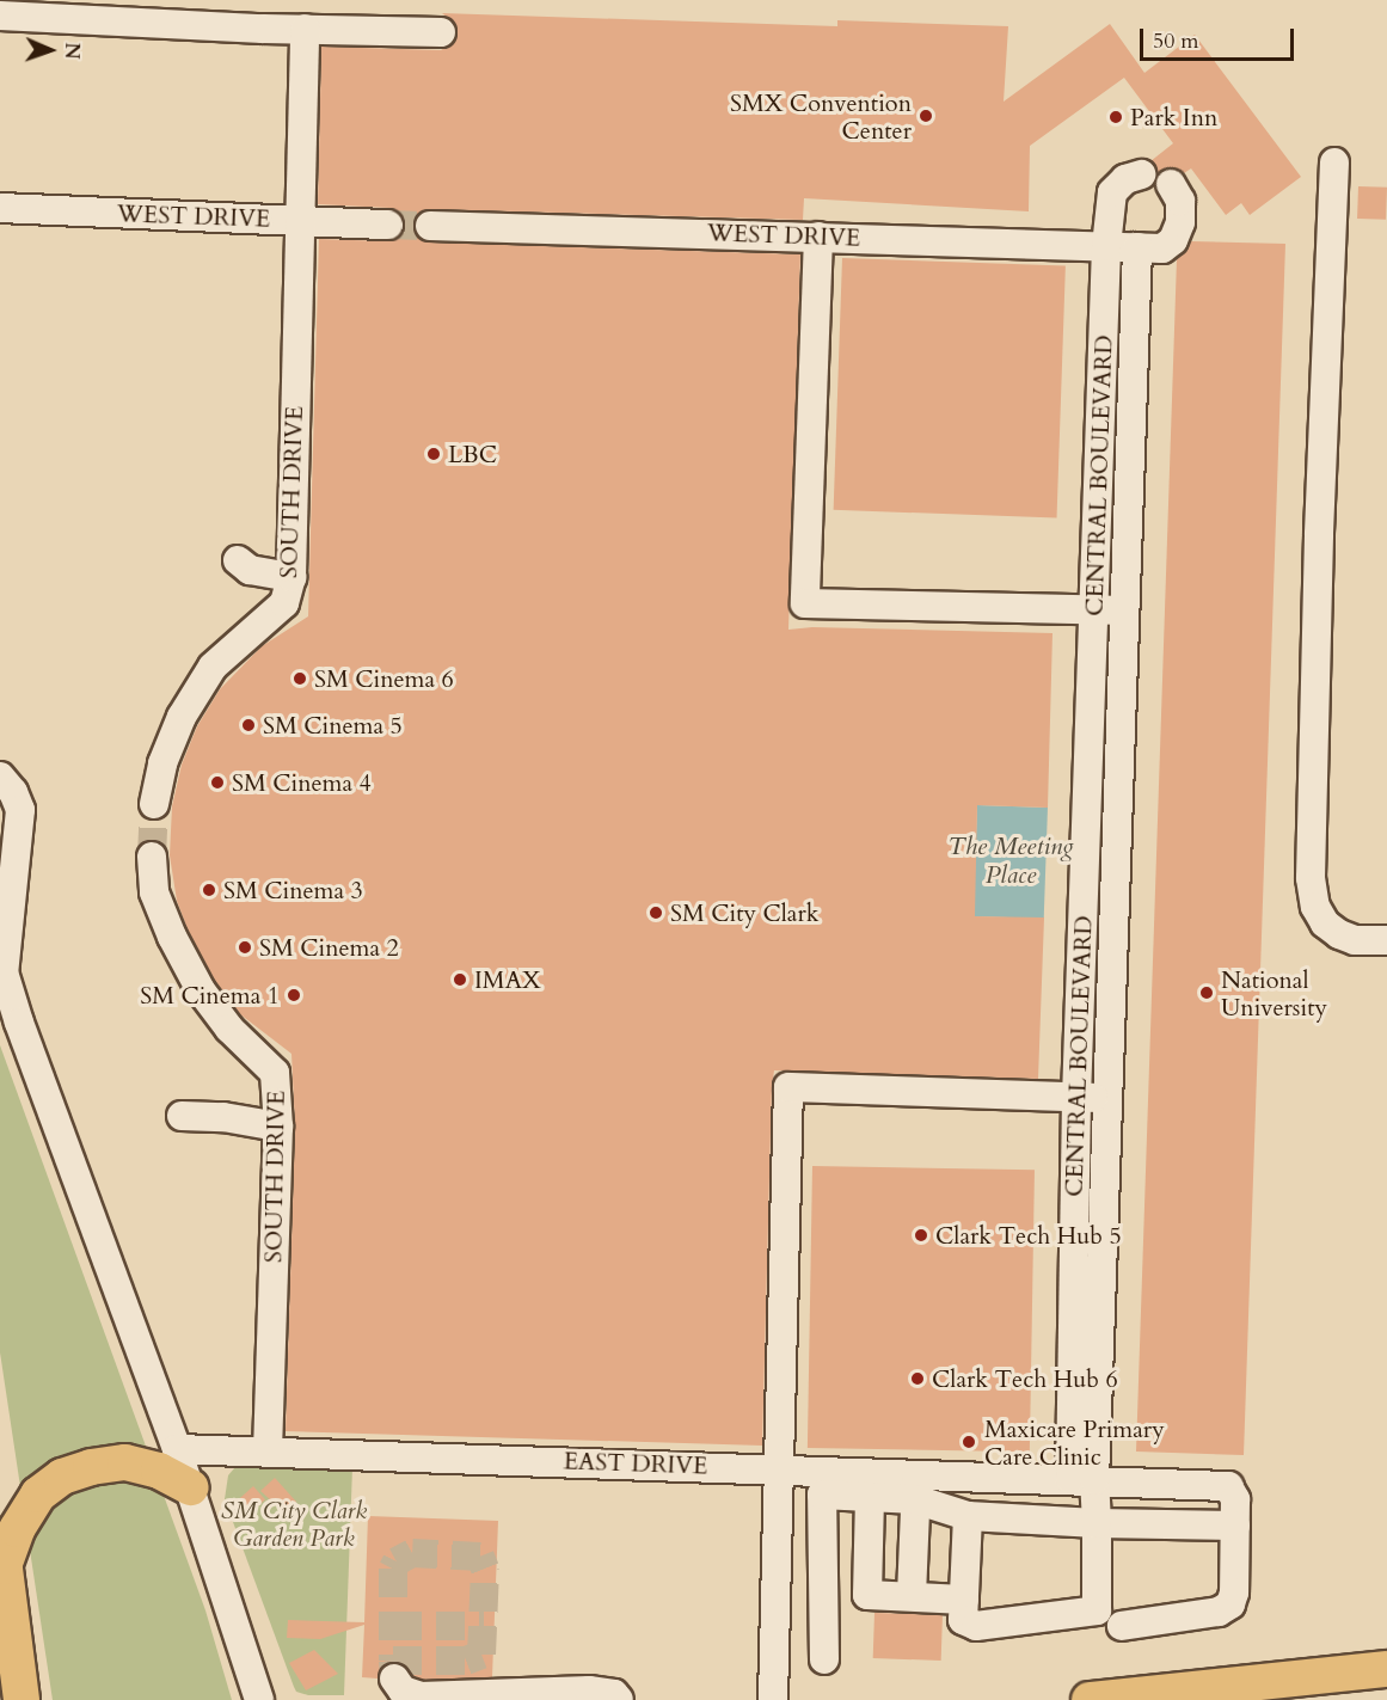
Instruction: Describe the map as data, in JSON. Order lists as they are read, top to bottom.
{
  "streets": {
    "street": [
      "WEST DRIVE",
      "CENTRAL BOULEVARD",
      "SOUTH DRIVE",
      "EAST DRIVE"
    ]
  },
  "crossings": [
    ["WEST DRIVE", "CENTRAL BOULEVARD"],
    ["WEST DRIVE", "SOUTH DRIVE"],
    ["CENTRAL BOULEVARD", "EAST DRIVE"],
    ["SOUTH DRIVE", "EAST DRIVE"]
  ],
  "water": ["The Meeting Place"],
  "parks": ["SM City Clark Garden Park"],
  "places": [
    "SMX Convention Center",
    "Park Inn",
    "LBC",
    "SM Cinema 6",
    "SM Cinema 5",
    "SM Cinema 4",
    "SM Cinema 3",
    "SM City Clark",
    "SM Cinema 2",
    "IMAX",
    "National University",
    "SM Cinema 1",
    "Clark Tech Hub 5",
    "Clark Tech Hub 6",
    "Maxicare Primary Care Clinic"
  ],
  "scale_bar": "50 m",
  "north": "right"
}
